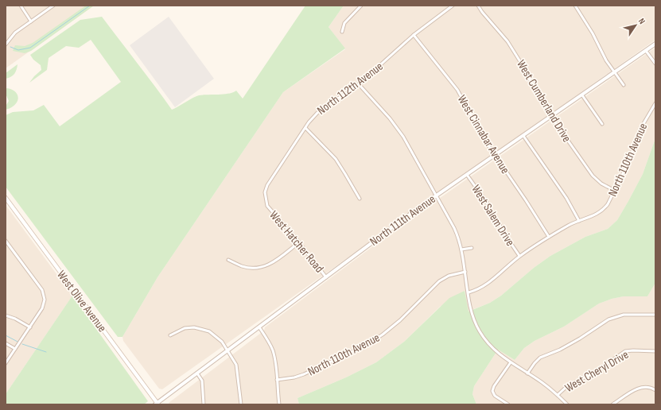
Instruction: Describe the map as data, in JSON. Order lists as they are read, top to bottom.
{
  "streets": {
    "main road": ["West Olive Avenue"],
    "street": [
      "North 112th Avenue",
      "West Cumberland Drive",
      "West Cinnabar Avenue",
      "North 110th Avenue",
      "West Salem Drive",
      "North 111th Avenue",
      "West Hatcher Road",
      "West Cheryl Drive"
    ]
  },
  "crossings": [
    ["North 112th Avenue", "West Cinnabar Avenue"],
    ["North 112th Avenue", "West Hatcher Road"],
    ["West Cumberland Drive", "North 110th Avenue"],
    ["West Cumberland Drive", "North 111th Avenue"],
    ["West Cinnabar Avenue", "North 110th Avenue"],
    ["West Cinnabar Avenue", "North 111th Avenue"],
    ["North 110th Avenue", "West Salem Drive"],
    ["West Salem Drive", "North 111th Avenue"],
    ["North 111th Avenue", "West Hatcher Road"],
    ["North 111th Avenue", "West Olive Avenue"]
  ],
  "north": "top right"
}
